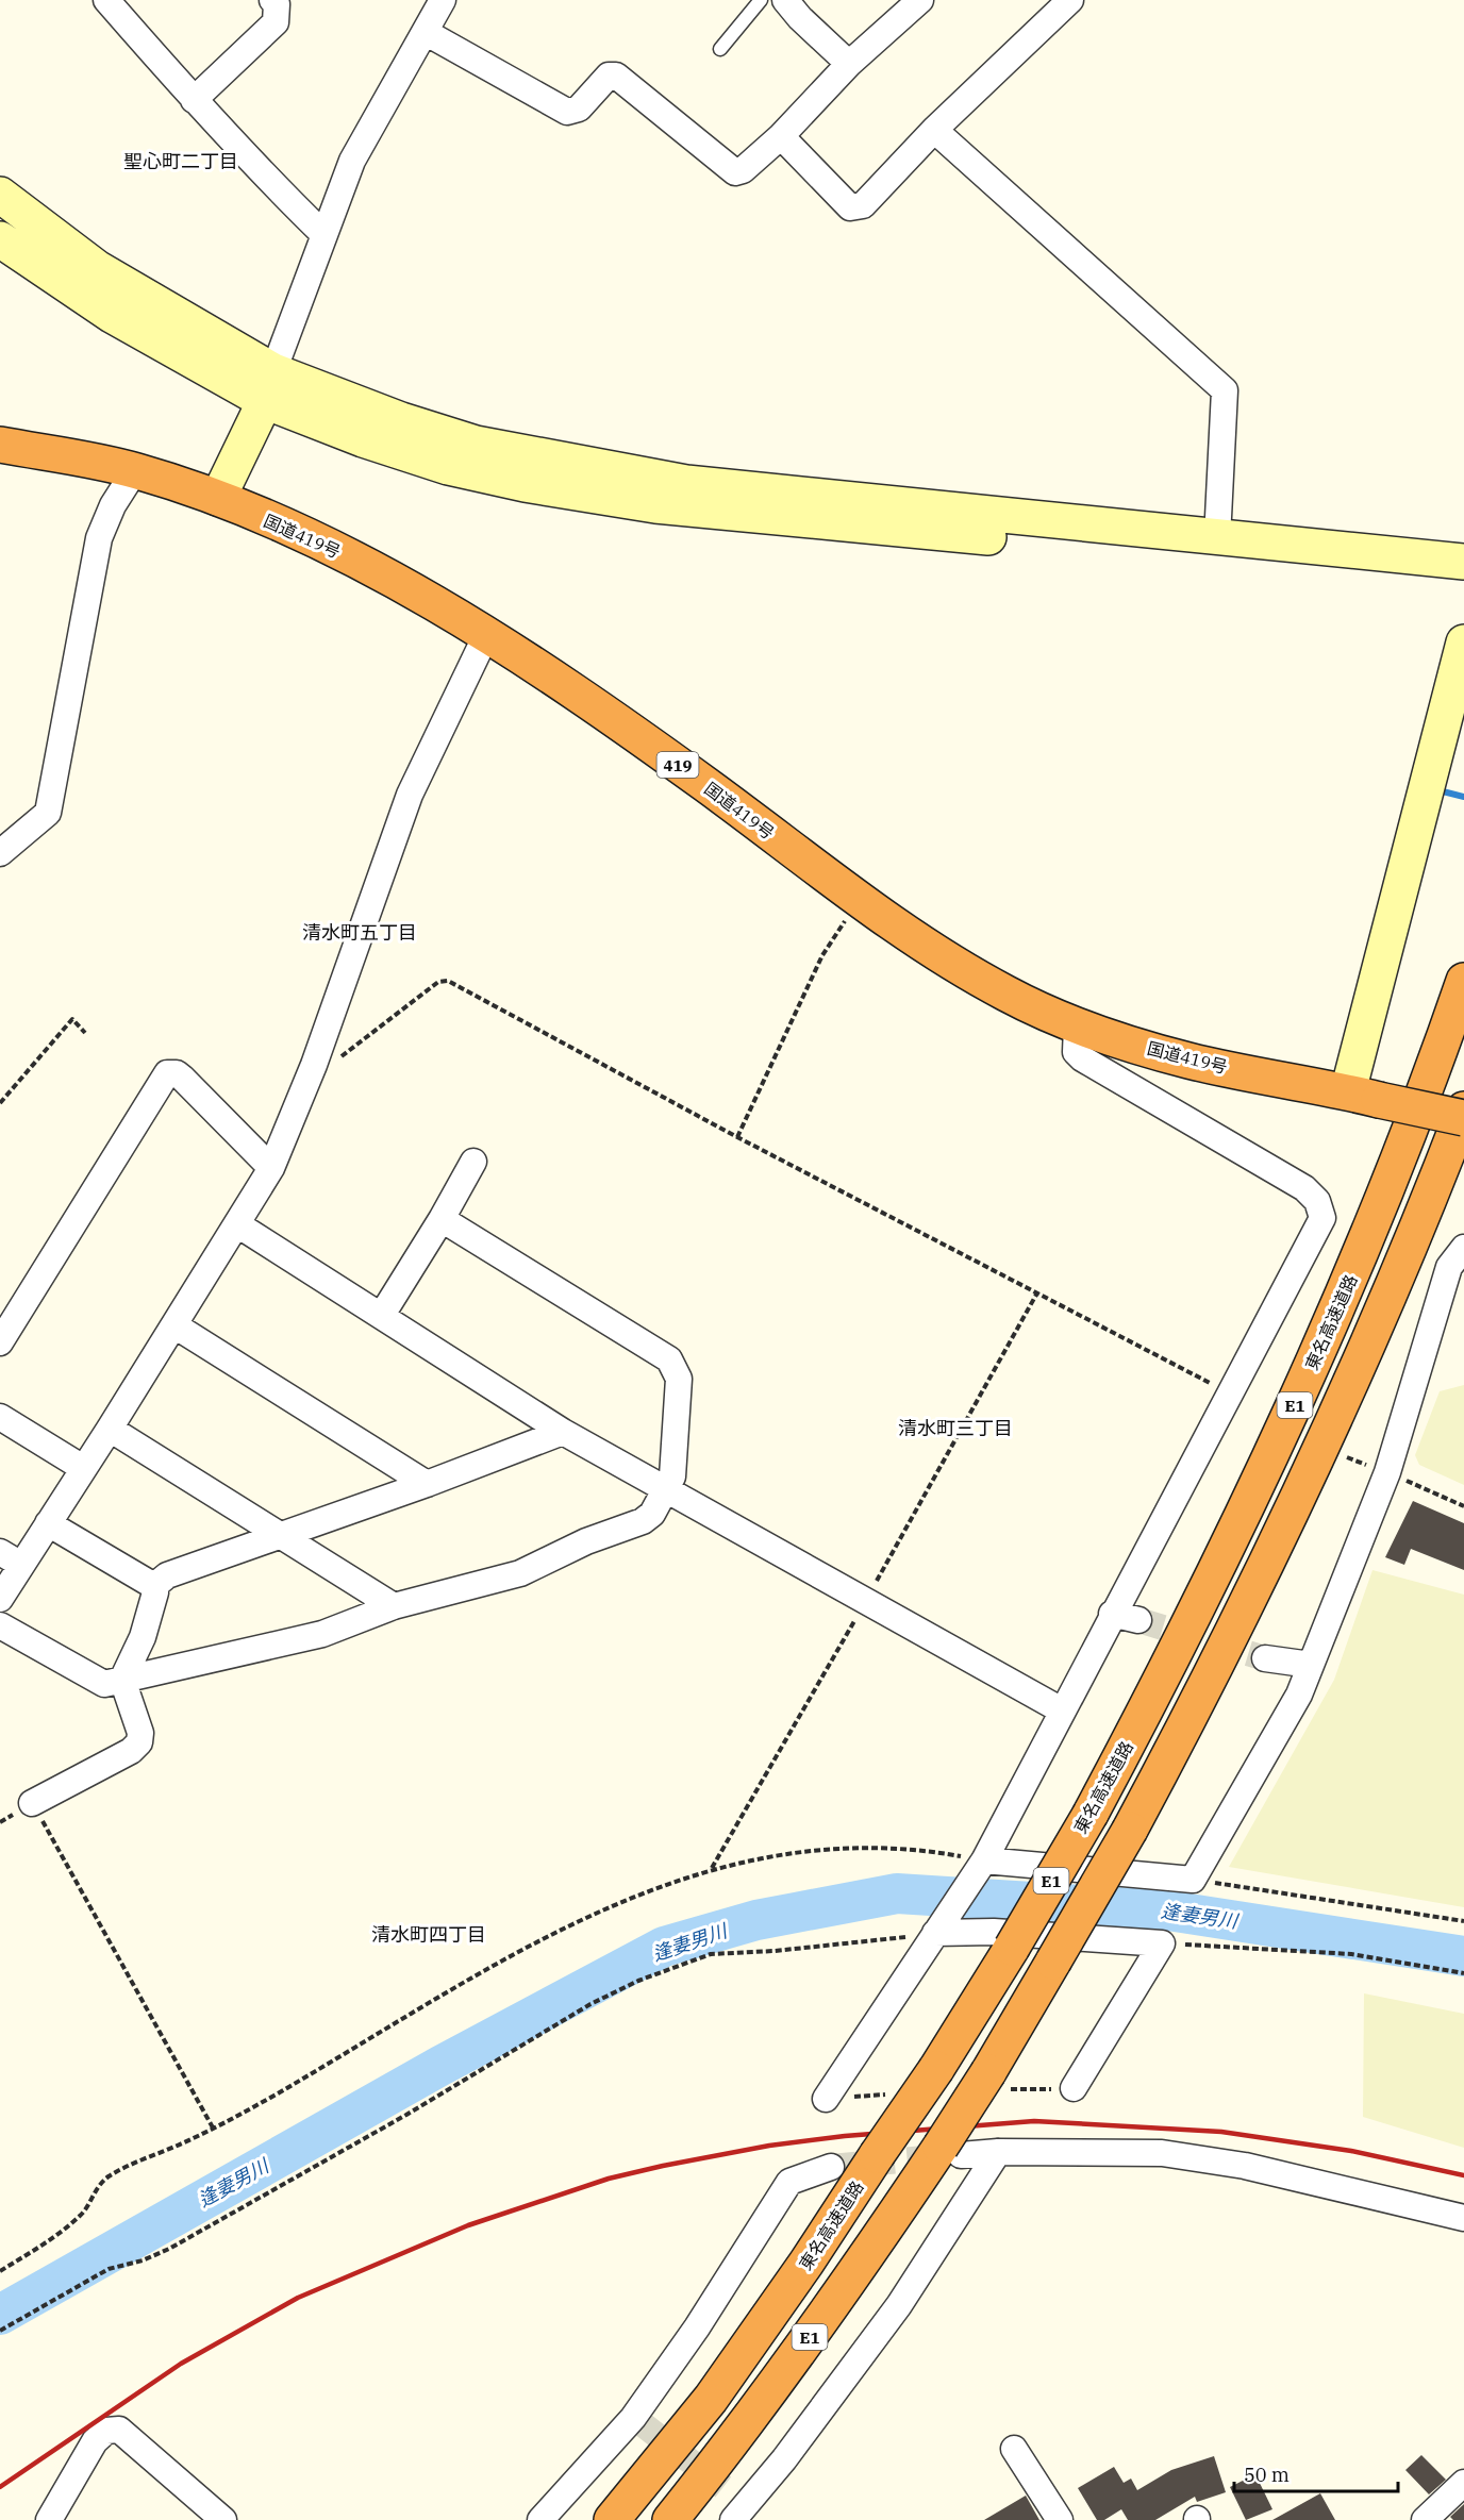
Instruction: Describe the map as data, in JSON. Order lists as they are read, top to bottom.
{
  "streets": {
    "highway": [
      "国道419号",
      "419",
      "東名高速道路",
      "E1"
    ]
  },
  "districts": [
    "聖心町二丁目",
    "清水町五丁目",
    "清水町三丁目",
    "清水町四丁目"
  ],
  "water": ["逢妻男川"],
  "scale_bar": "50 m"
}
